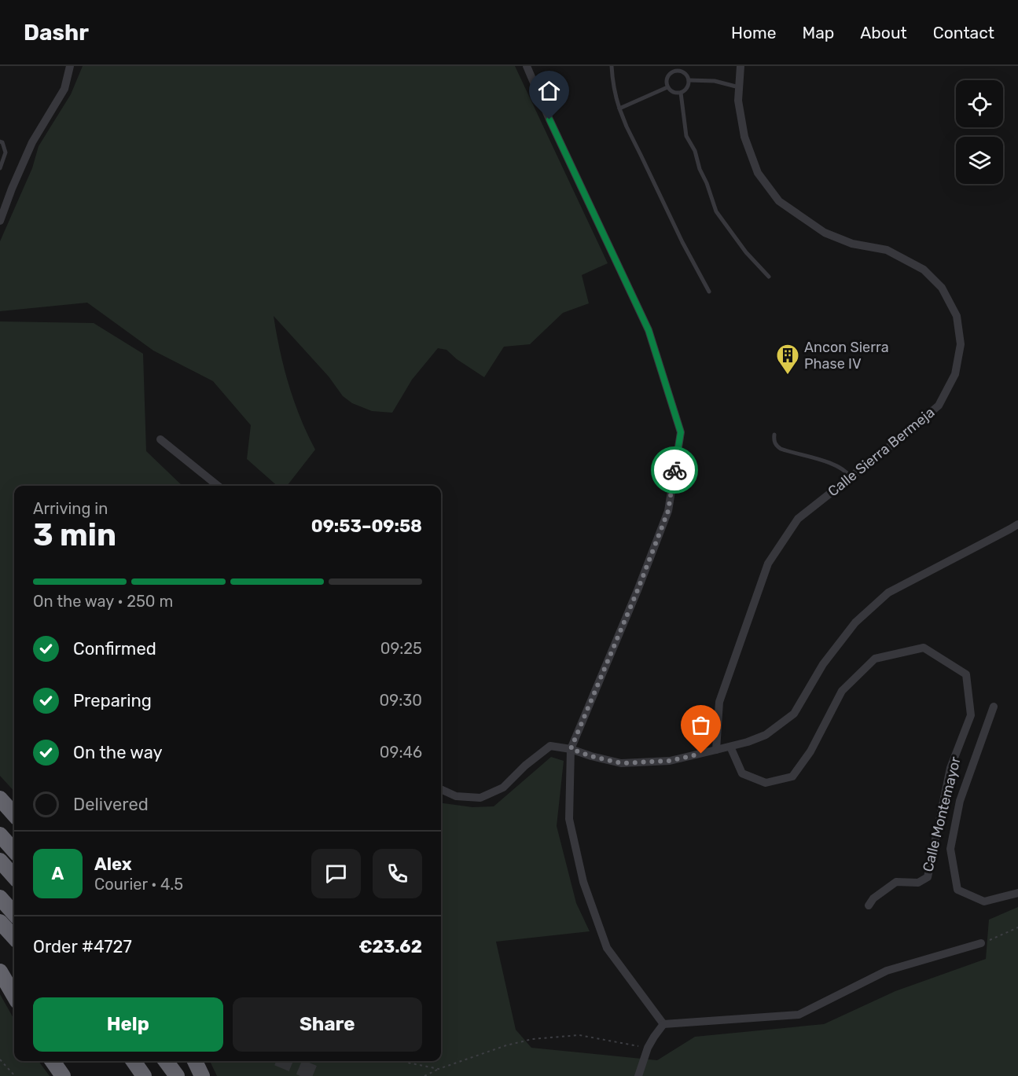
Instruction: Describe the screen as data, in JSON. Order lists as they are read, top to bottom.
{
  "streets": {
    "street": ["Calle Sierra Bermeja", "Calle Montemayor"]
  },
  "places": {
    "building": ["Ancon Sierra Phase IV"]
  },
  "page": {
    "header": "Dashr",
    "nav": [
      "Home",
      "Map",
      "About",
      "Contact"
    ],
    "heading": ["3 min", "Arriving in", "09:53–09:58"],
    "panel": [
      "Alex",
      "Courier · 4.5",
      "Order #4727",
      "€23.62"
    ],
    "bar": "On the way · 250 m",
    "list": [
      ["Confirmed", "09:25"],
      ["Preparing", "09:30"],
      ["On the way", "09:46"],
      "Delivered"
    ],
    "round": "A",
    "buttons": ["Help", "Share"]
  }
}
